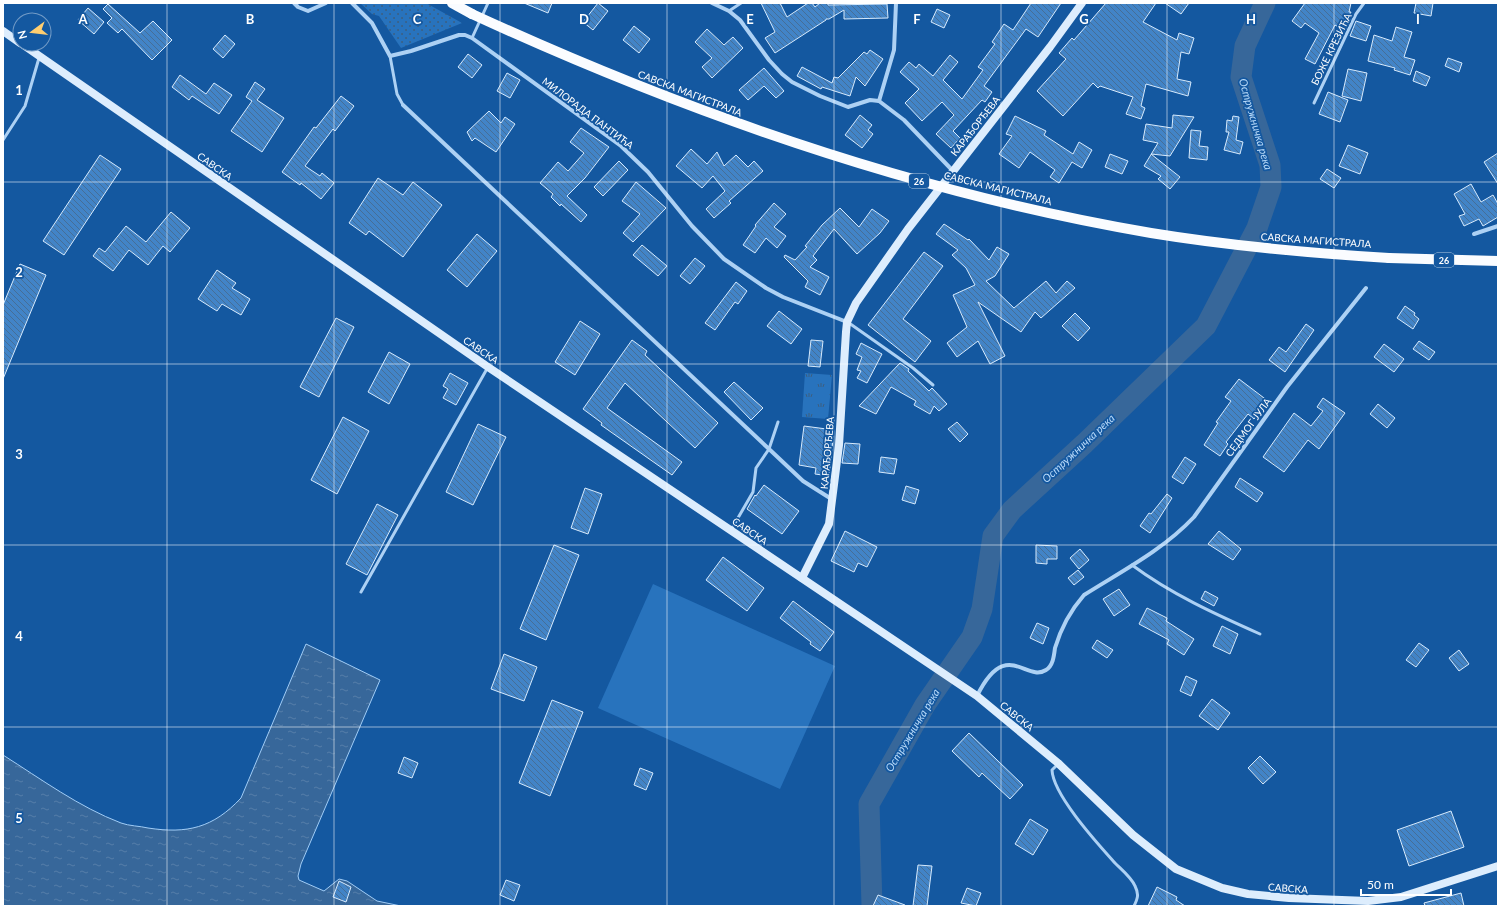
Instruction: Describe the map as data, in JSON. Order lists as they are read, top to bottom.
{
  "streets": {
    "main road": ["САВСКА МАГИСТРАЛА", "26"],
    "street": [
      "МИЛОРАДА ПАНТИЋА",
      "КАРАЂОРЂЕВА",
      "САВСКА",
      "СЕДМОГ ЈУЛА"
    ],
    "lane": ["БОЖЕ КРЕЗИЋА"]
  },
  "crossings": [
    ["МИЛОРАДА ПАНТИЋА", "КАРАЂОРЂЕВА"],
    ["КАРАЂОРЂЕВА", "САВСКА"],
    ["САВСКА", "СЕДМОГ ЈУЛА"]
  ],
  "water": ["Остружничка река"],
  "scale_bar": "50 m",
  "north": "left",
  "grid": {
    "columns": [
      "A",
      "B",
      "C",
      "D",
      "E",
      "F",
      "G",
      "H",
      "I"
    ],
    "rows": [
      "1",
      "2",
      "3",
      "4",
      "5"
    ]
  }
}
